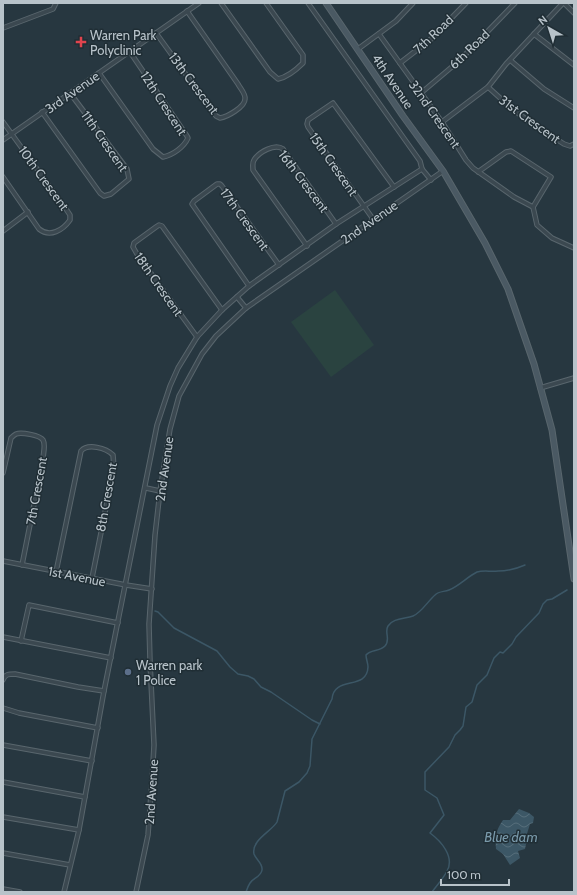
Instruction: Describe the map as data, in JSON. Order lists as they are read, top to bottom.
{
  "streets": {
    "street": [
      "7th Road",
      "6th Road",
      "4th Avenue",
      "13th Crescent",
      "3rd Avenue",
      "12th Crescent",
      "32nd Crescent",
      "31st Crescent",
      "11th Crescent",
      "15th Crescent",
      "10th Crescent",
      "16th Crescent",
      "17th Crescent",
      "2nd Avenue",
      "18th Crescent",
      "7th Crescent",
      "8th Crescent",
      "1st Avenue"
    ]
  },
  "crossings": [
    ["7th Road", "32nd Crescent"],
    ["6th Road", "32nd Crescent"],
    ["4th Avenue", "2nd Avenue"],
    ["13th Crescent", "3rd Avenue"],
    ["3rd Avenue", "12th Crescent"],
    ["3rd Avenue", "11th Crescent"],
    ["3rd Avenue", "10th Crescent"],
    ["15th Crescent", "2nd Avenue"],
    ["2nd Avenue", "1st Avenue"],
    ["7th Crescent", "1st Avenue"],
    ["8th Crescent", "1st Avenue"]
  ],
  "water": ["Blue dam"],
  "places": {
    "health": ["Warren Park Polyclinic"],
    "other": ["Warren park 1 Police"]
  },
  "scale_bar": "100 m",
  "north": "top left"
}
